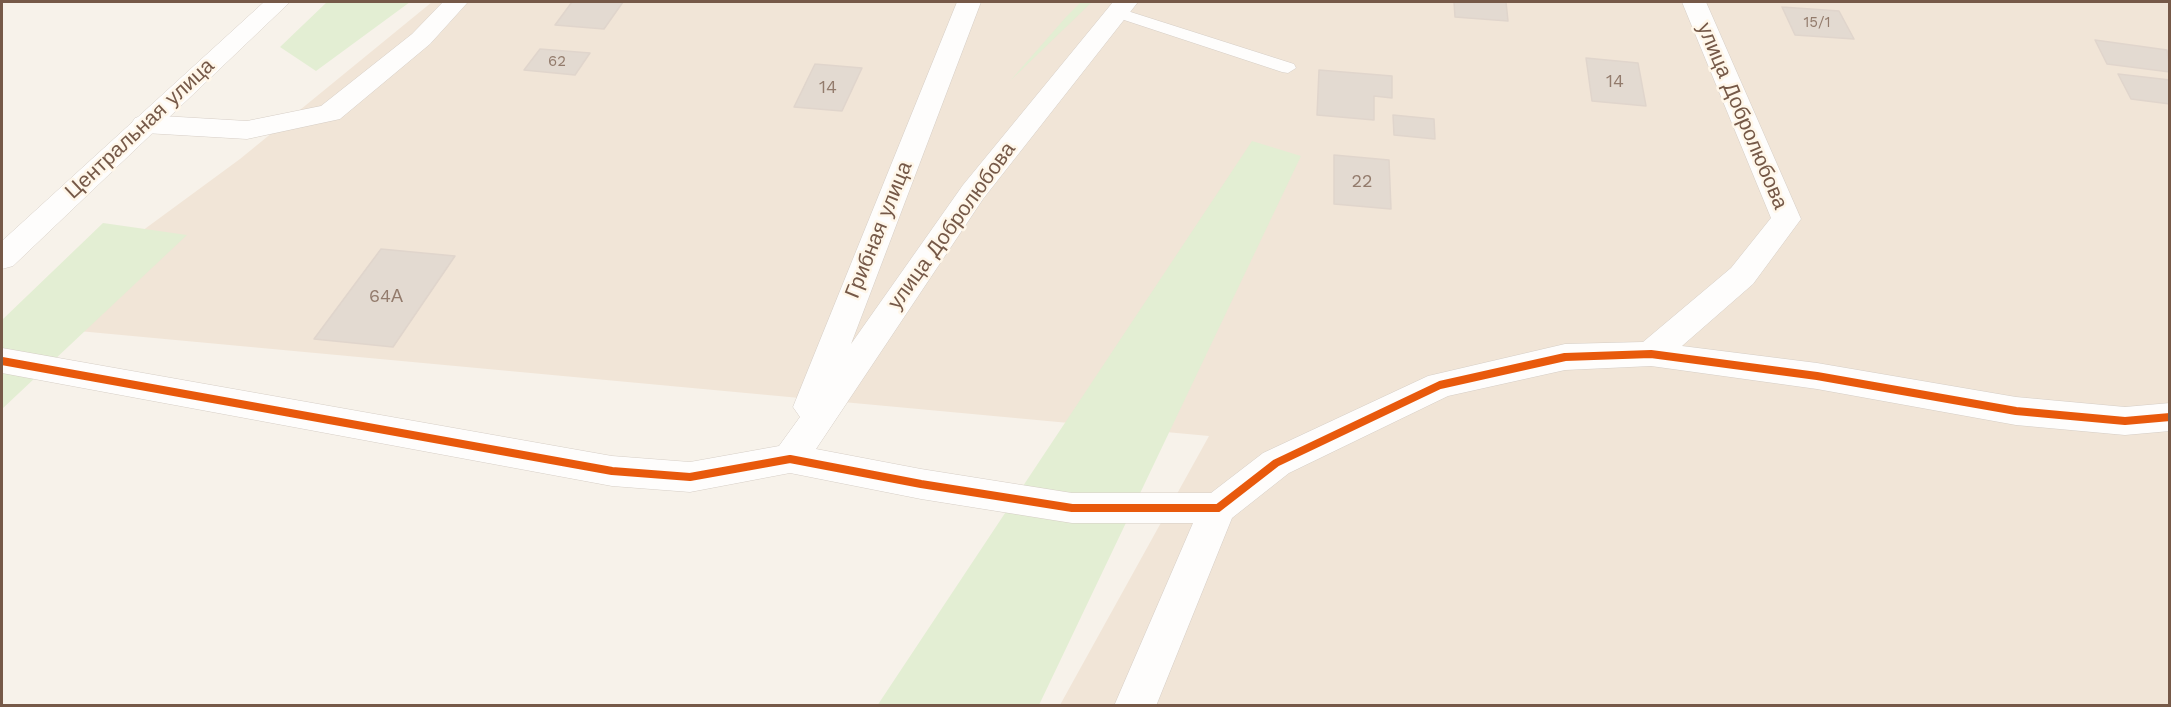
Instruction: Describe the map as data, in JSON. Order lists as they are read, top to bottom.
{
  "streets": {
    "street": ["улица Добролюбова", "Центральная улица", "Грибная улица"]
  },
  "crossings": [
    ["улица Добролюбова", "Грибная улица"]
  ],
  "house_numbers": [
    "15/1",
    "62",
    "14",
    "14",
    "22",
    "64А"
  ]
}
